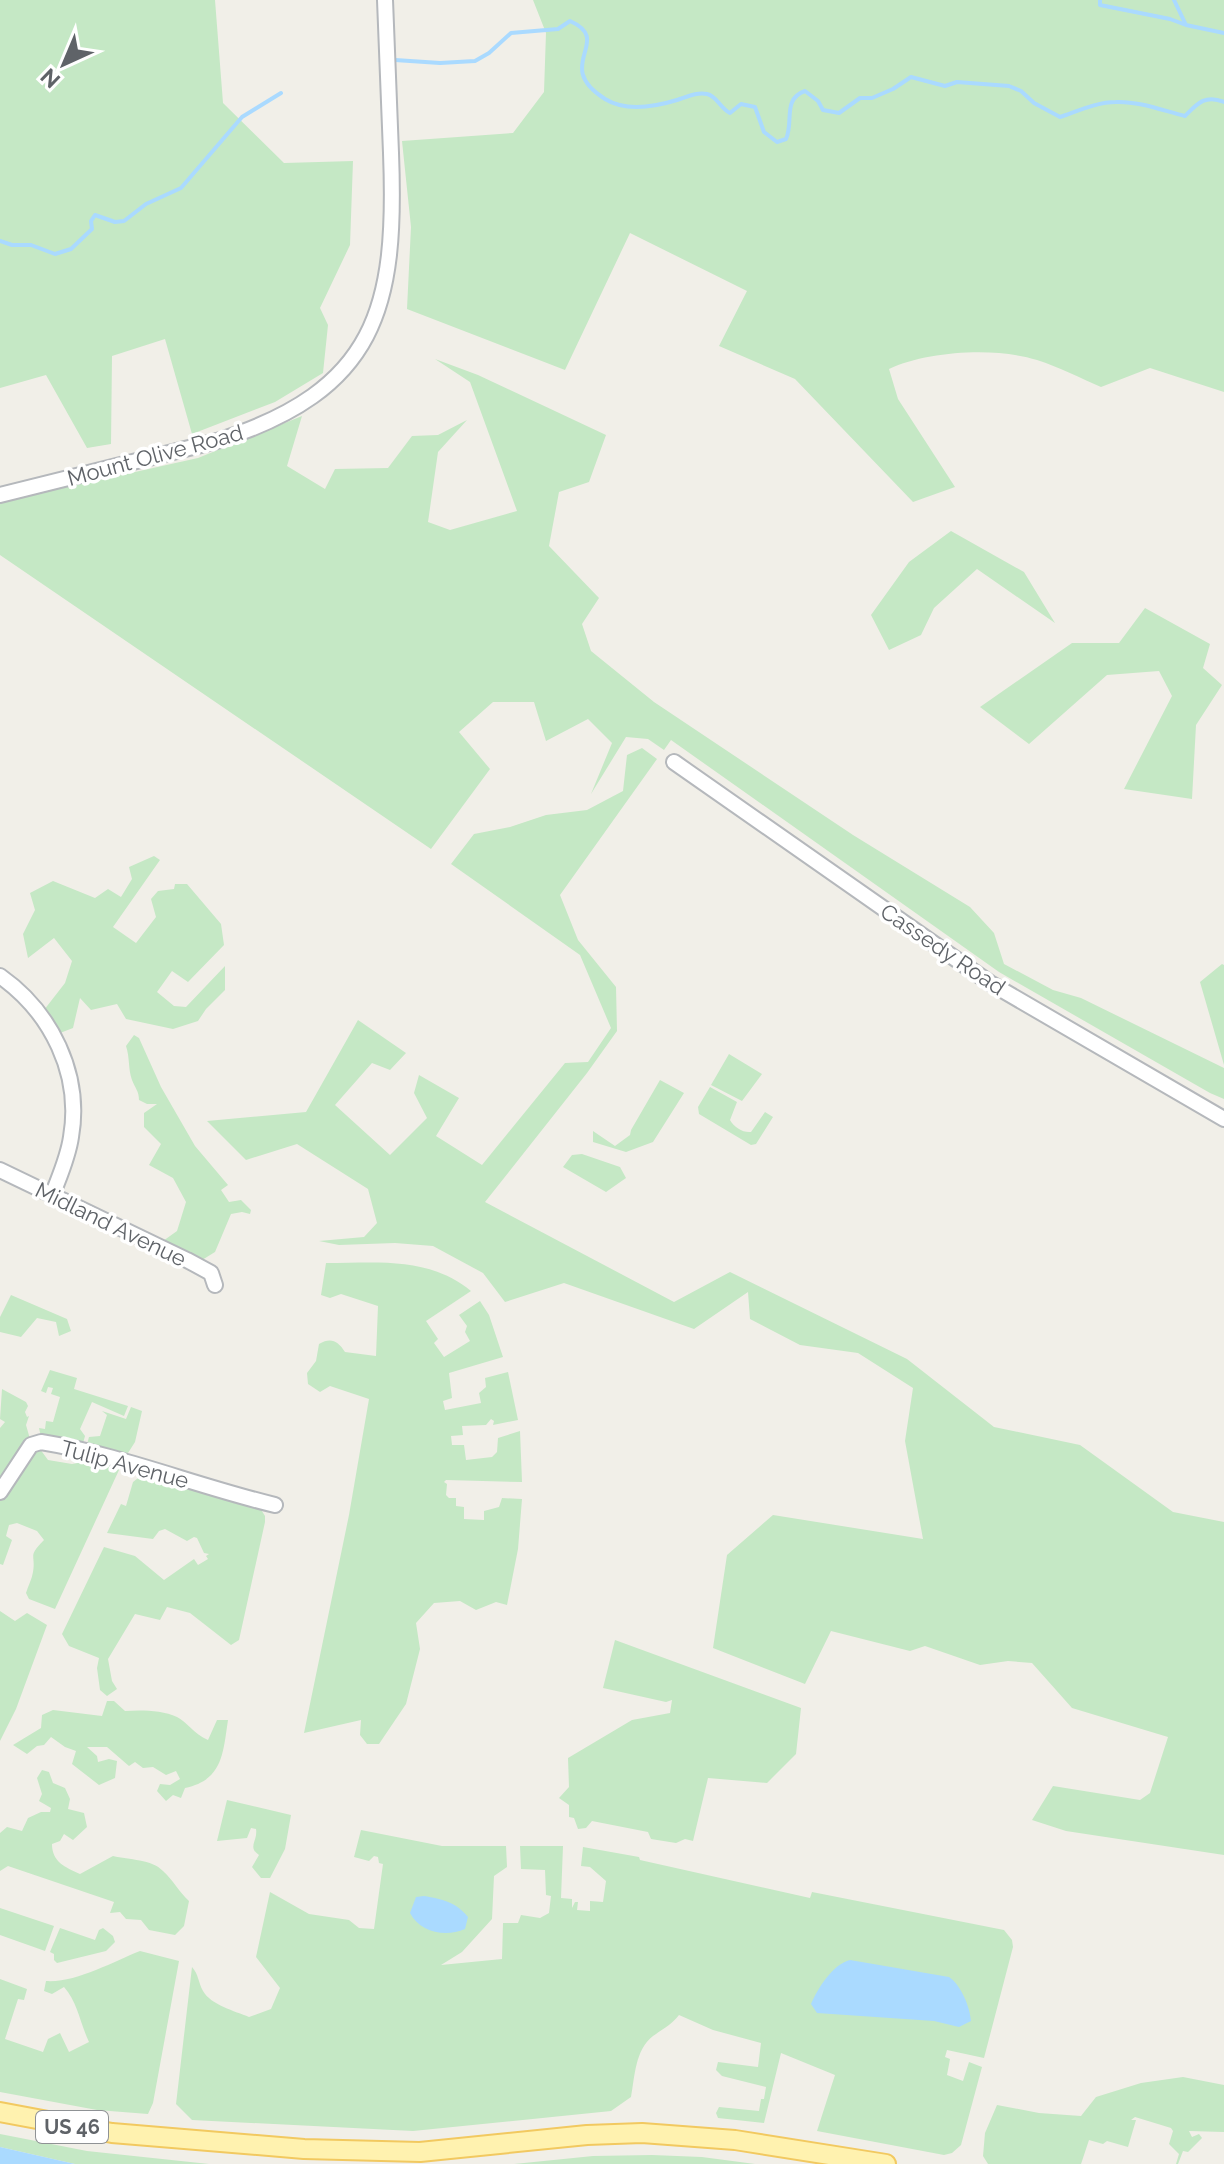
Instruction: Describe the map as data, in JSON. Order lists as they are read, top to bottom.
{
  "streets": {
    "main road": ["US 46"],
    "street": [
      "Mount Olive Road",
      "Cassedy Road",
      "Midland Avenue",
      "Tulip Avenue"
    ]
  },
  "north": "bottom left"
}
